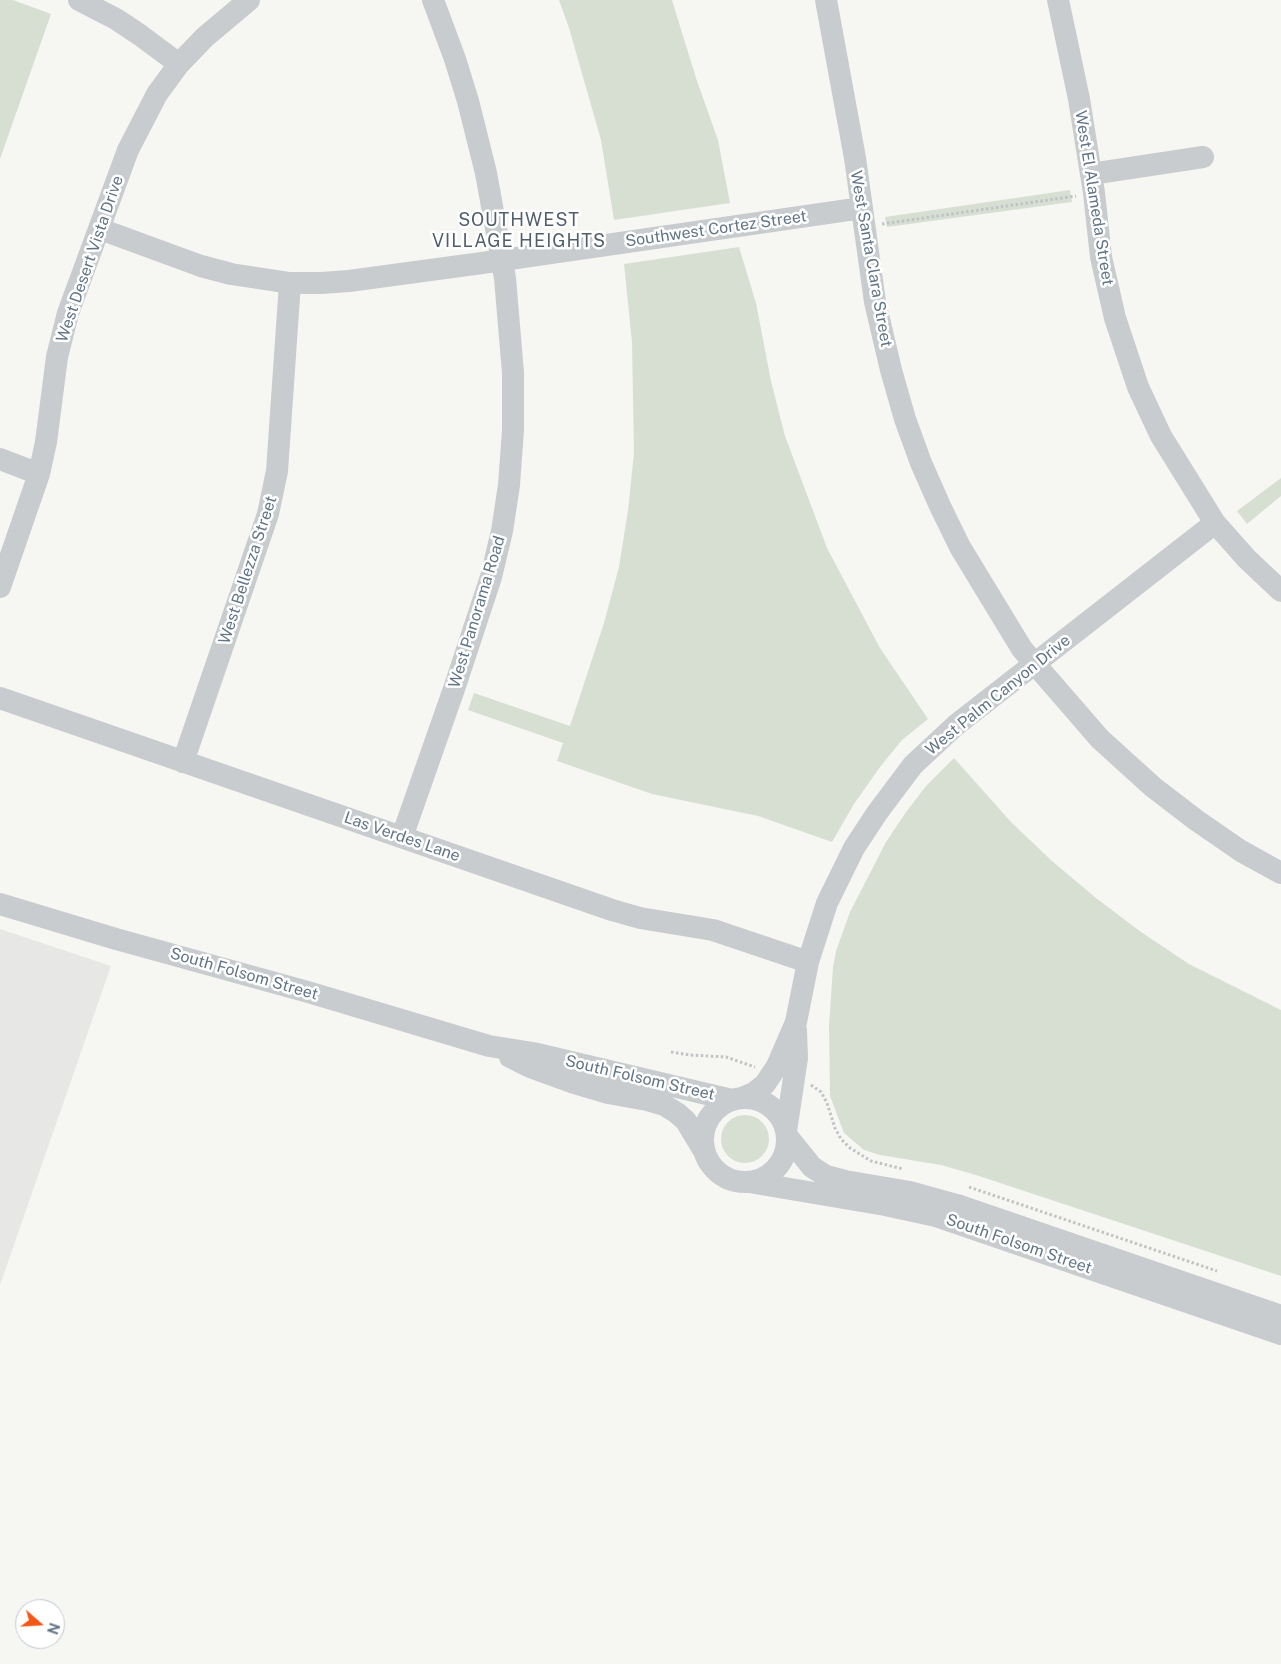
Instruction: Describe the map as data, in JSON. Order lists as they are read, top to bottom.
{
  "streets": {
    "street": [
      "West El Alameda Street",
      "Southwest Cortez Street",
      "West Desert Vista Drive",
      "West Santa Clara Street",
      "West Bellezza Street",
      "West Panorama Road",
      "West Palm Canyon Drive",
      "Las Verdes Lane",
      "South Folsom Street"
    ]
  },
  "crossings": [
    ["West El Alameda Street", "West Palm Canyon Drive"],
    ["Southwest Cortez Street", "West Desert Vista Drive"],
    ["Southwest Cortez Street", "West Santa Clara Street"],
    ["Southwest Cortez Street", "West Bellezza Street"],
    ["Southwest Cortez Street", "West Panorama Road"],
    ["West Santa Clara Street", "West Palm Canyon Drive"],
    ["West Bellezza Street", "Las Verdes Lane"],
    ["West Panorama Road", "Las Verdes Lane"],
    ["West Palm Canyon Drive", "Las Verdes Lane"],
    ["West Palm Canyon Drive", "South Folsom Street"]
  ],
  "districts": ["SOUTHWEST VILLAGE HEIGHTS"],
  "north": "right"
}
